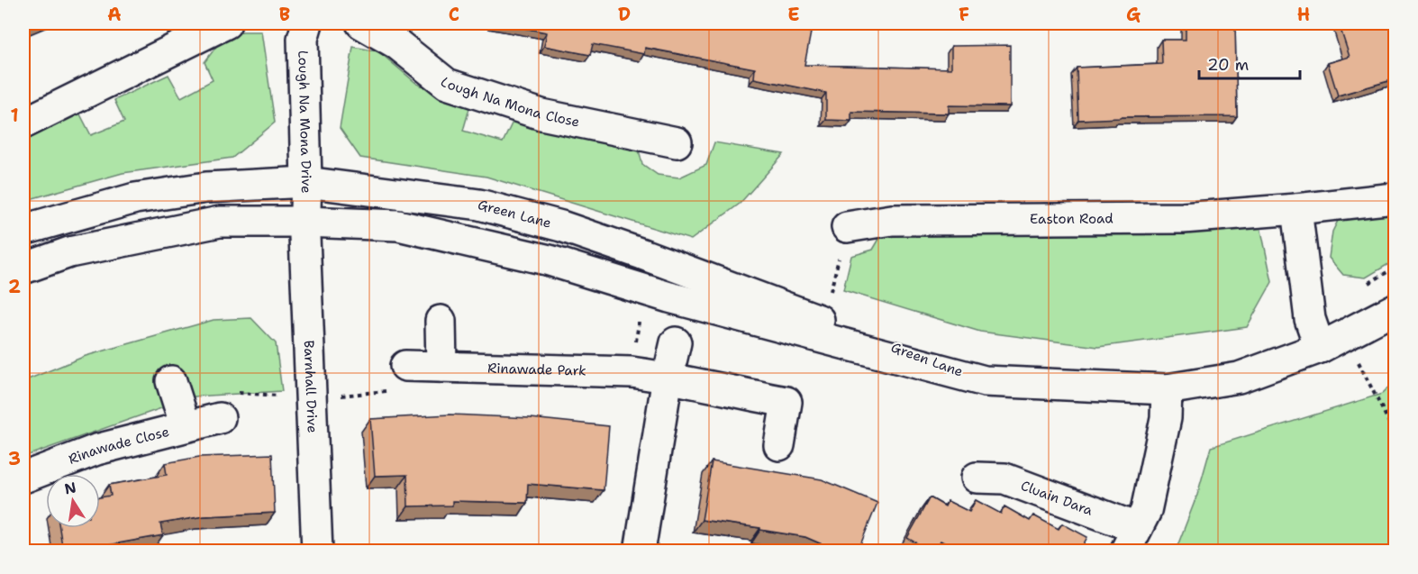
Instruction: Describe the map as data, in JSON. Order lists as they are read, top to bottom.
{
  "streets": {
    "street": [
      "Lough Na Mona Close",
      "Lough Na Mona Drive",
      "Green Lane",
      "Easton Road",
      "Rinawade Park",
      "Barnhall Drive",
      "Rinawade Close",
      "Cluain Dara"
    ]
  },
  "crossings": [
    ["Lough Na Mona Drive", "Green Lane"],
    ["Lough Na Mona Drive", "Barnhall Drive"],
    ["Green Lane", "Barnhall Drive"],
    ["Green Lane", "Cluain Dara"]
  ],
  "scale_bar": "20 m",
  "north": "top",
  "grid": {
    "columns": [
      "A",
      "B",
      "C",
      "D",
      "E",
      "F",
      "G",
      "H"
    ],
    "rows": ["1", "2", "3"]
  }
}
